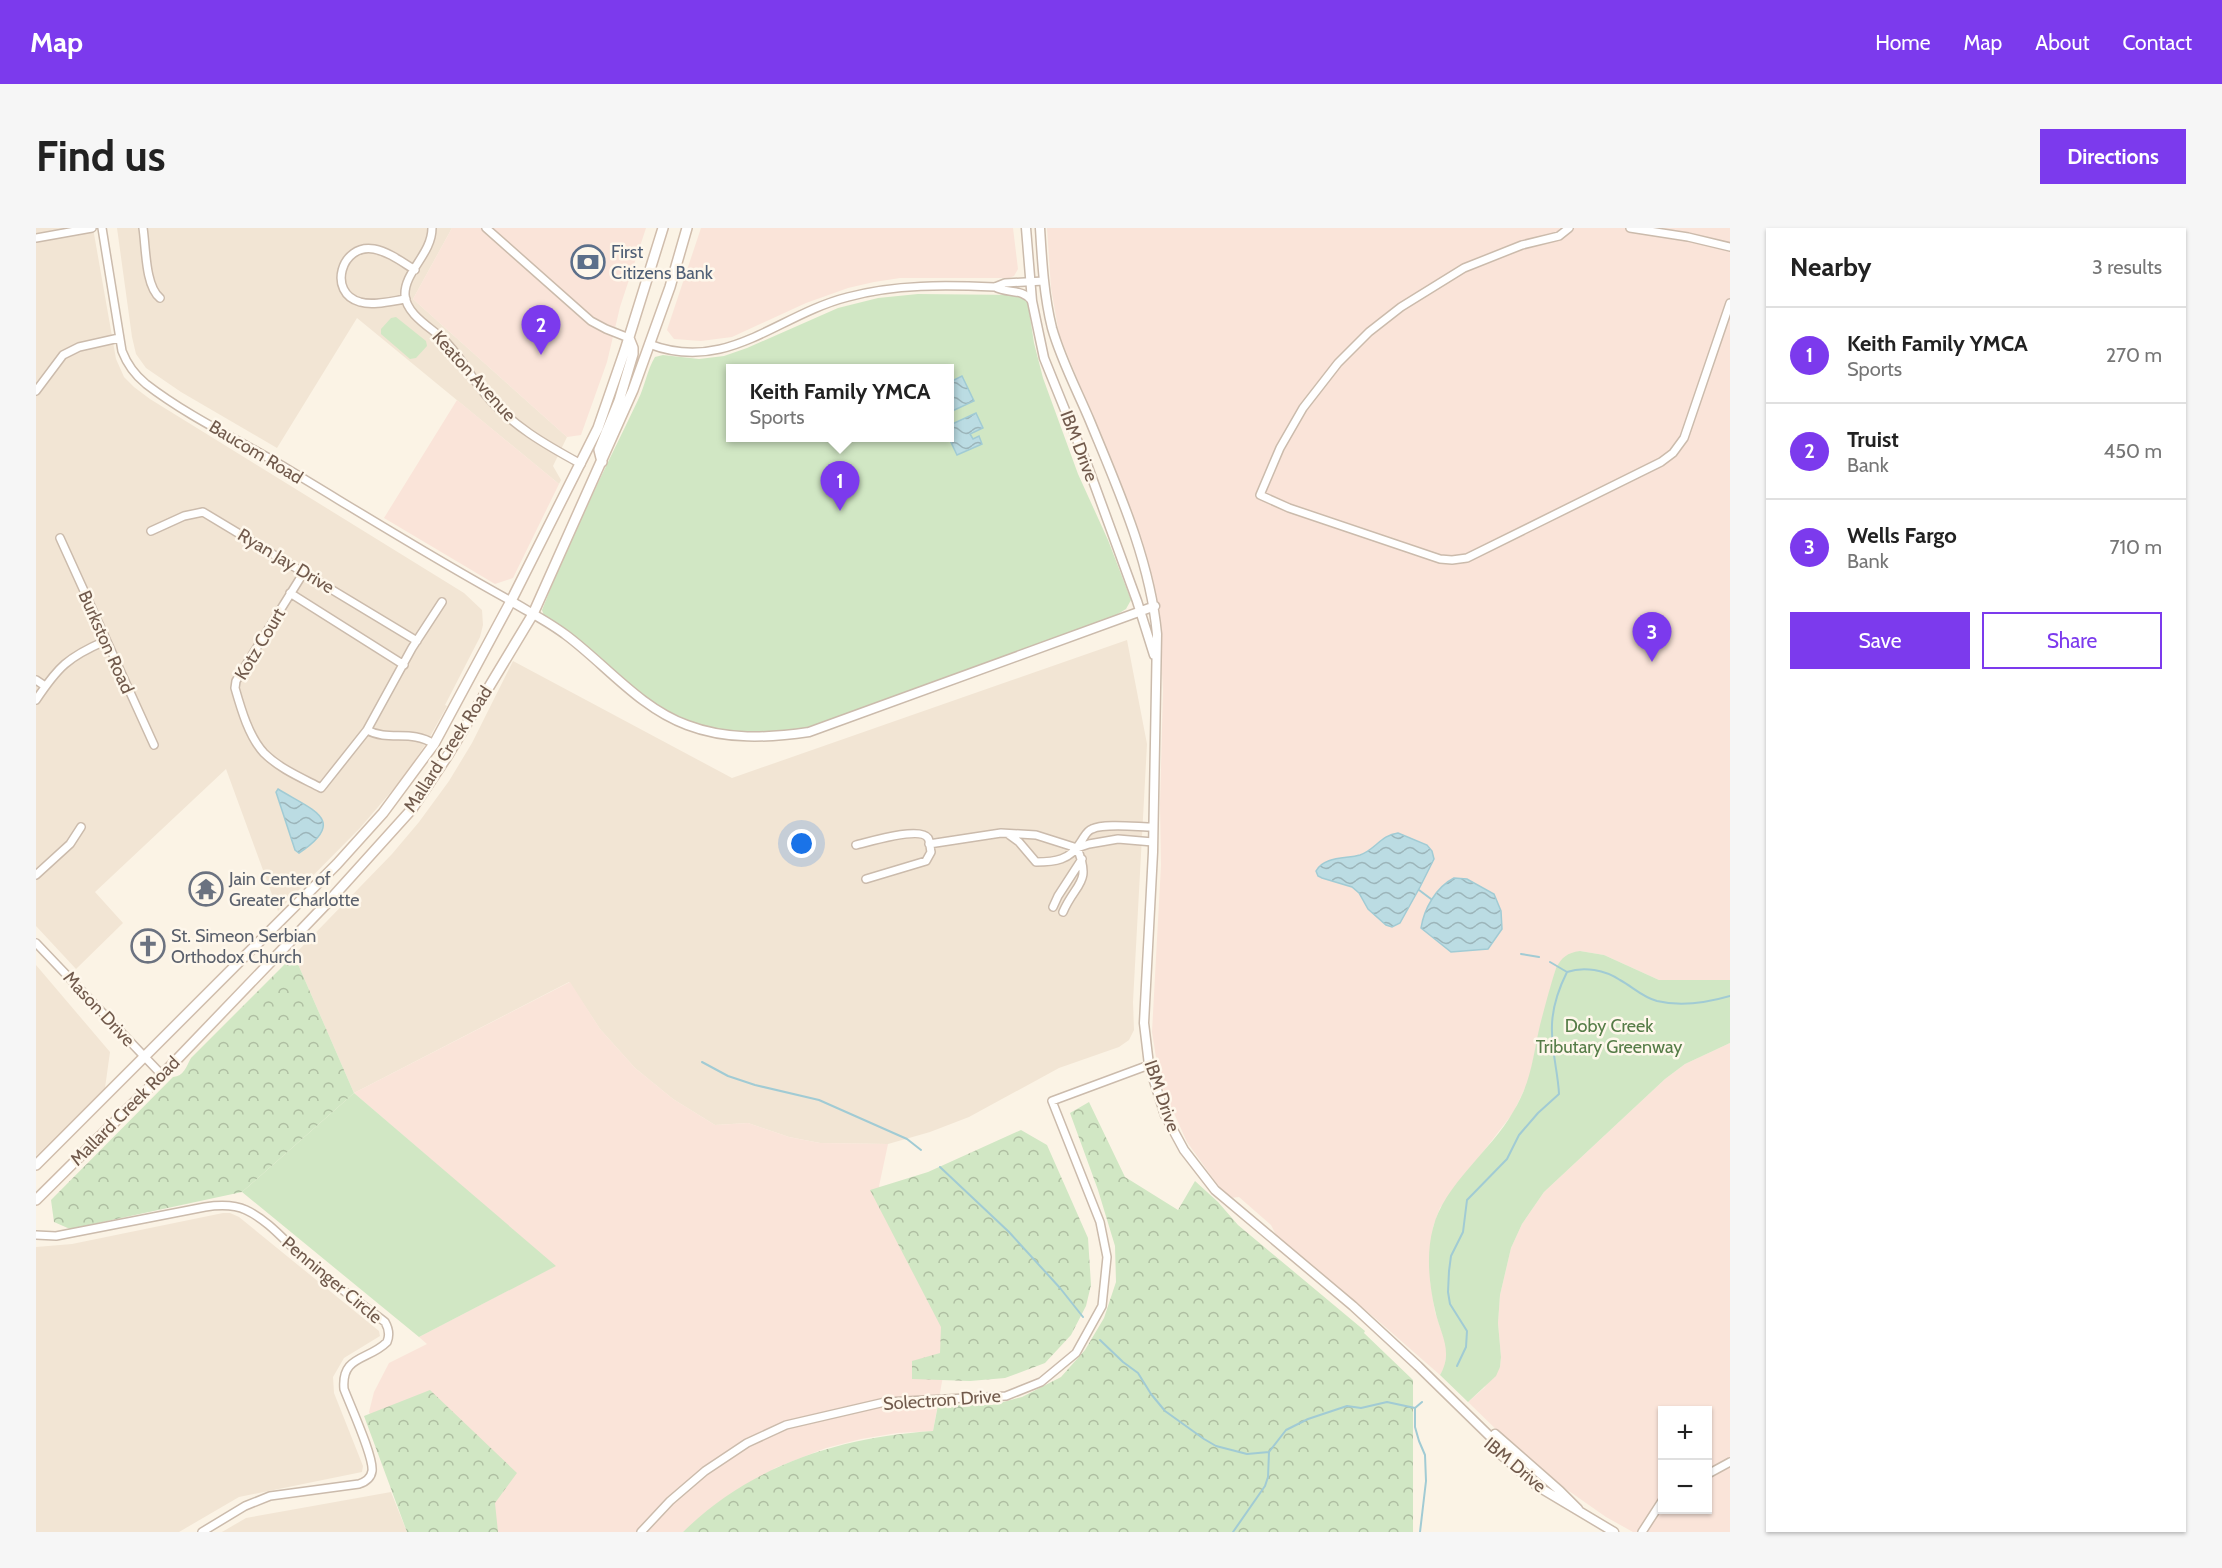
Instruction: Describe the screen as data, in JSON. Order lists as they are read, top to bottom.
{
  "streets": {
    "main road": ["Mallard Creek Road"],
    "street": [
      "Keaton Avenue",
      "IBM Drive",
      "Baucom Road",
      "Ryan Jay Drive",
      "Burkston Road",
      "Kotz Court",
      "Mason Drive",
      "Penninger Circle",
      "Solectron Drive"
    ]
  },
  "crossings": [
    ["Keaton Avenue", "Mallard Creek Road"],
    ["IBM Drive", "Solectron Drive"],
    ["Baucom Road", "Mallard Creek Road"],
    ["Ryan Jay Drive", "Kotz Court"],
    ["Mallard Creek Road", "Mason Drive"]
  ],
  "parks": ["Doby Creek Tributary Greenway"],
  "places": {
    "bank": ["First Citizens Bank"],
    "temple": ["Jain Center of Greater Charlotte"],
    "church": ["St. Simeon Serbian Orthodox Church"]
  },
  "page": {
    "header": "Map",
    "nav": [
      "Home",
      "Map",
      "About",
      "Contact"
    ],
    "buttons": [
      "Directions",
      ["Save", "Share"]
    ],
    "title": "Find us",
    "heading": ["Nearby", "3 results"],
    "pins": ["2", "1", "3"],
    "list": [
      {
        "mark": "1",
        "name": "Keith Family YMCA",
        "note": "Sports",
        "value": "270 m"
      },
      {
        "mark": "2",
        "name": "Truist",
        "note": "Bank",
        "value": "450 m"
      },
      {
        "mark": "3",
        "name": "Wells Fargo",
        "note": "Bank",
        "value": "710 m"
      }
    ],
    "popup": ["Keith Family YMCA", "Sports"],
    "map_buttons": ["+", "−"]
  }
}
